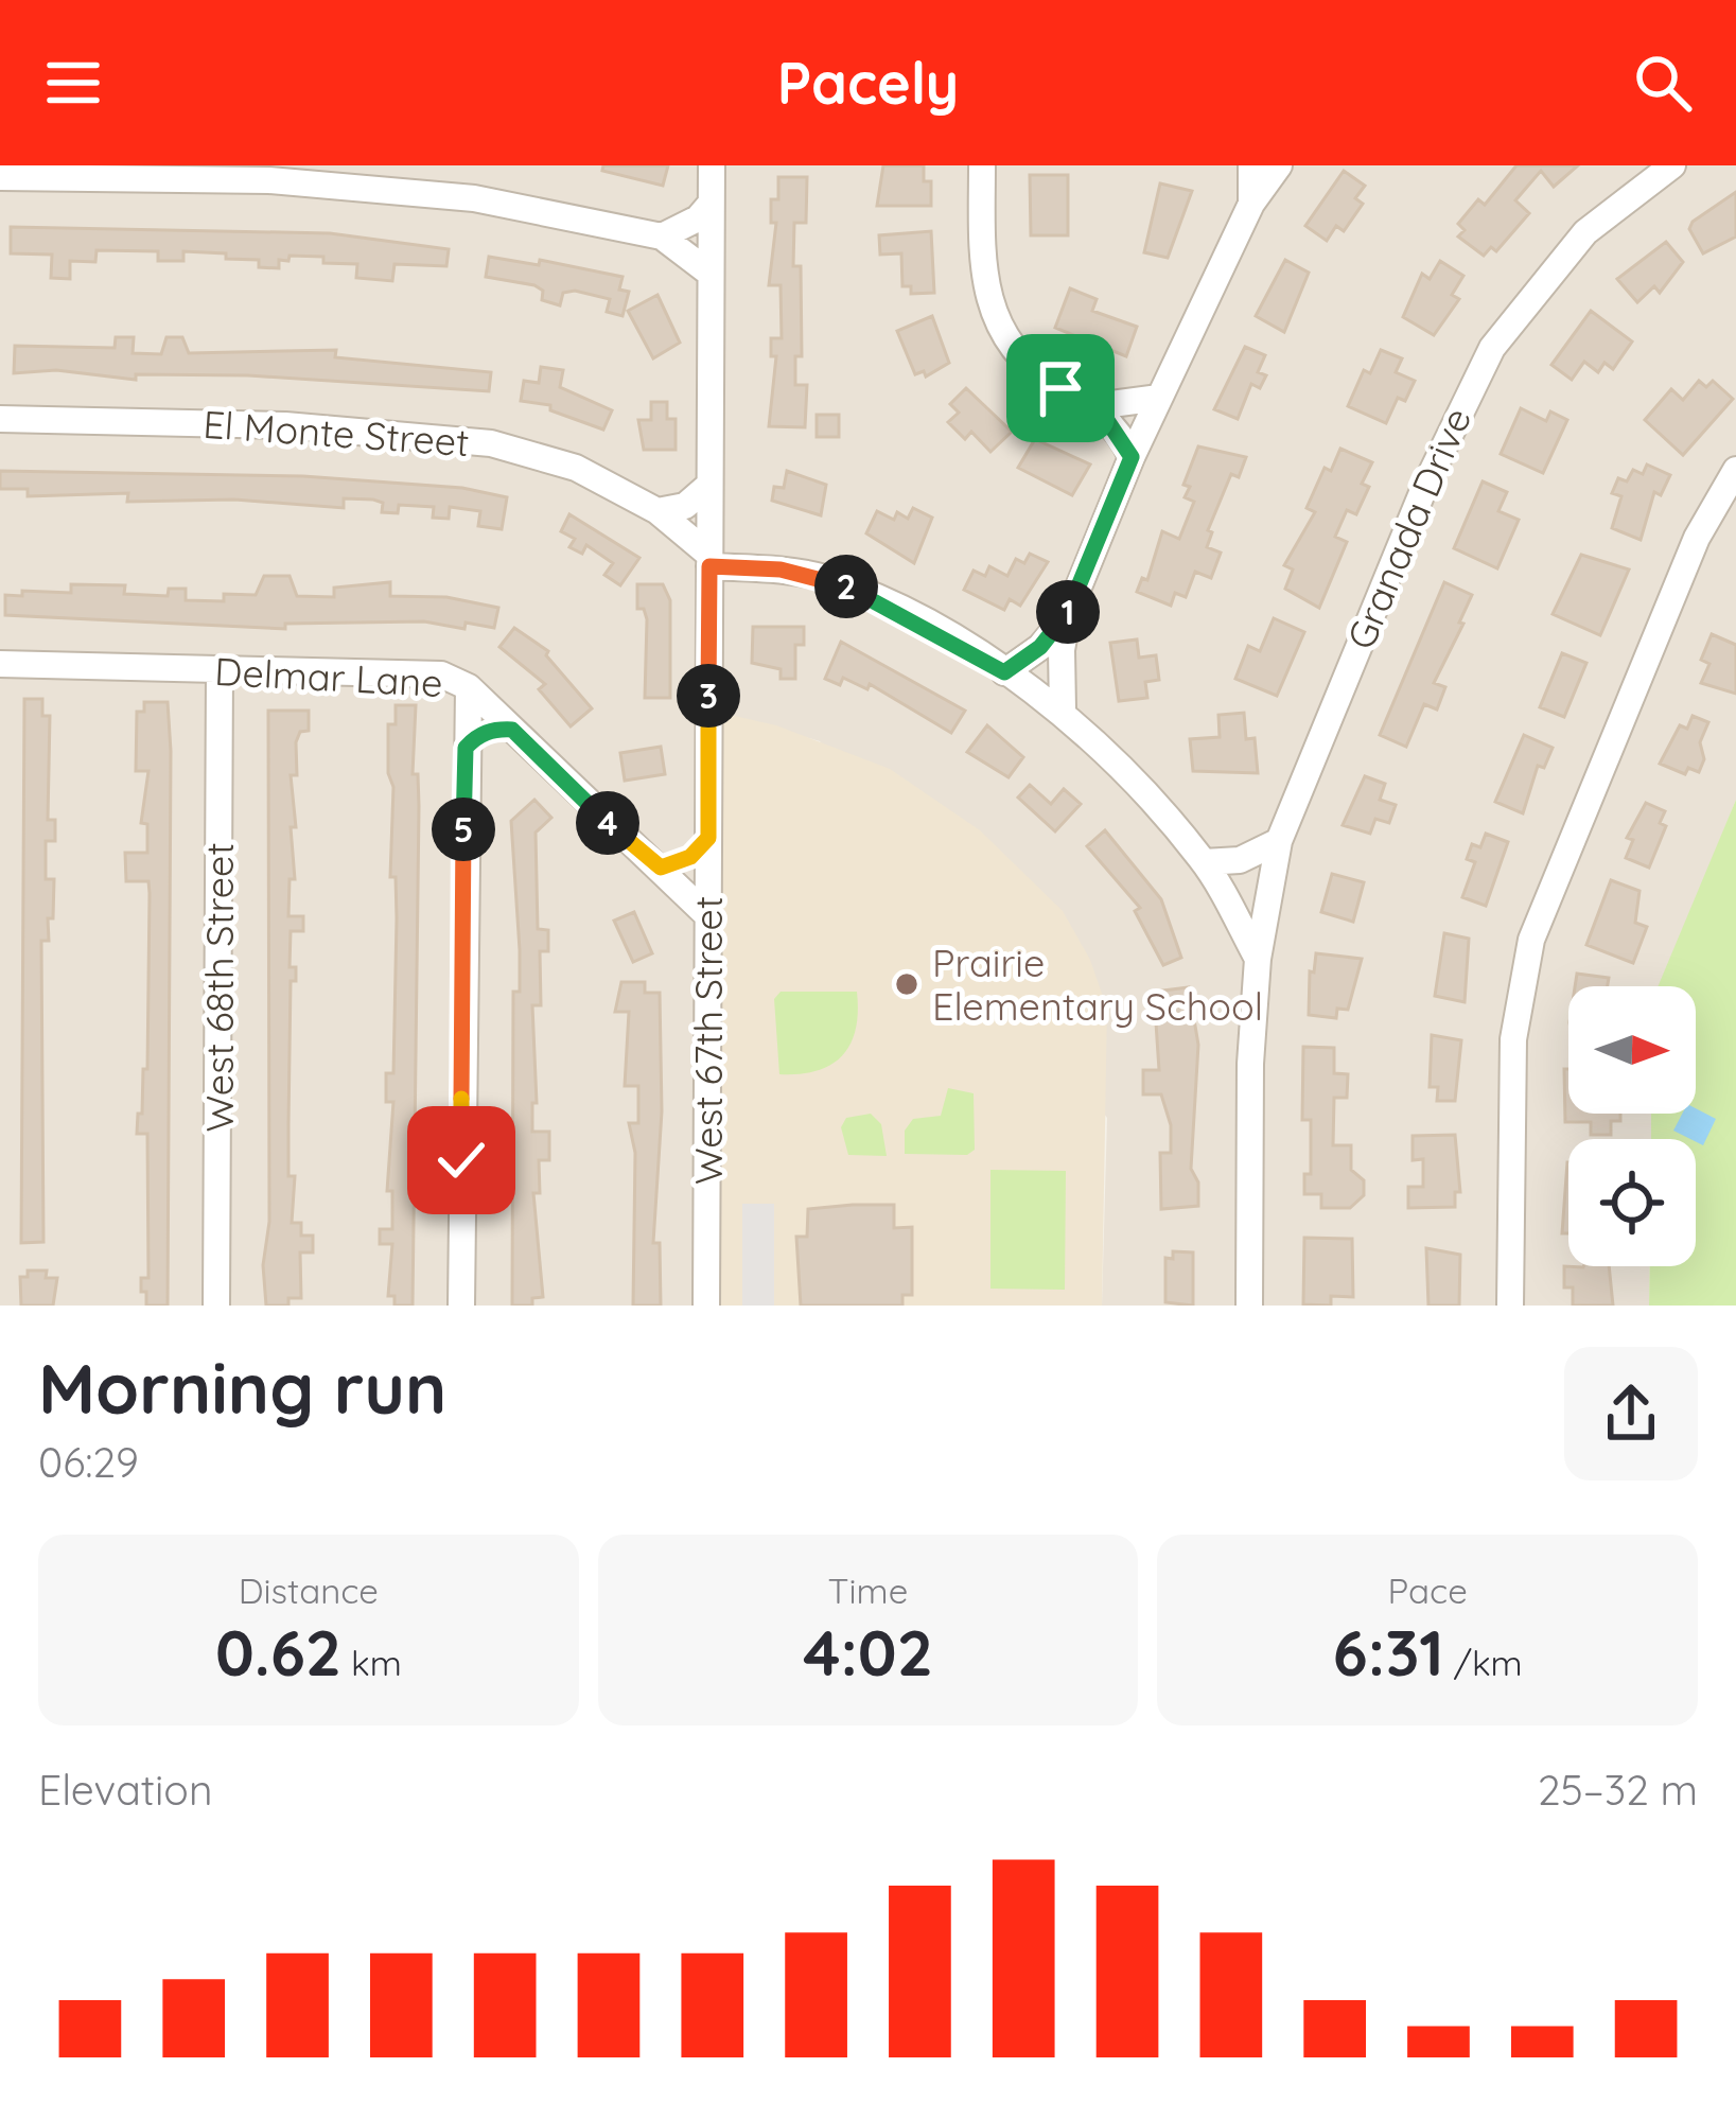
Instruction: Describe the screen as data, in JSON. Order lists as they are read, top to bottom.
{
  "streets": {
    "street": [
      "El Monte Street",
      "Granada Drive",
      "Delmar Lane",
      "West 68th Street",
      "West 67th Street"
    ]
  },
  "crossings": [
    ["El Monte Street", "West 67th Street"],
    ["Delmar Lane", "West 68th Street"],
    ["Delmar Lane", "West 67th Street"]
  ],
  "places": ["Prairie Elementary School"],
  "north": "right",
  "page": {
    "header": "Pacely",
    "pins": [
      "2",
      "1",
      "3",
      "4",
      "5"
    ],
    "heading": ["Morning run", "06:29"],
    "stats": [
      ["Distance", "0.62 km"],
      ["Time", "4:02"],
      ["Pace", "6:31 /km"]
    ],
    "chart": ["Elevation", "25–32 m"]
  }
}
